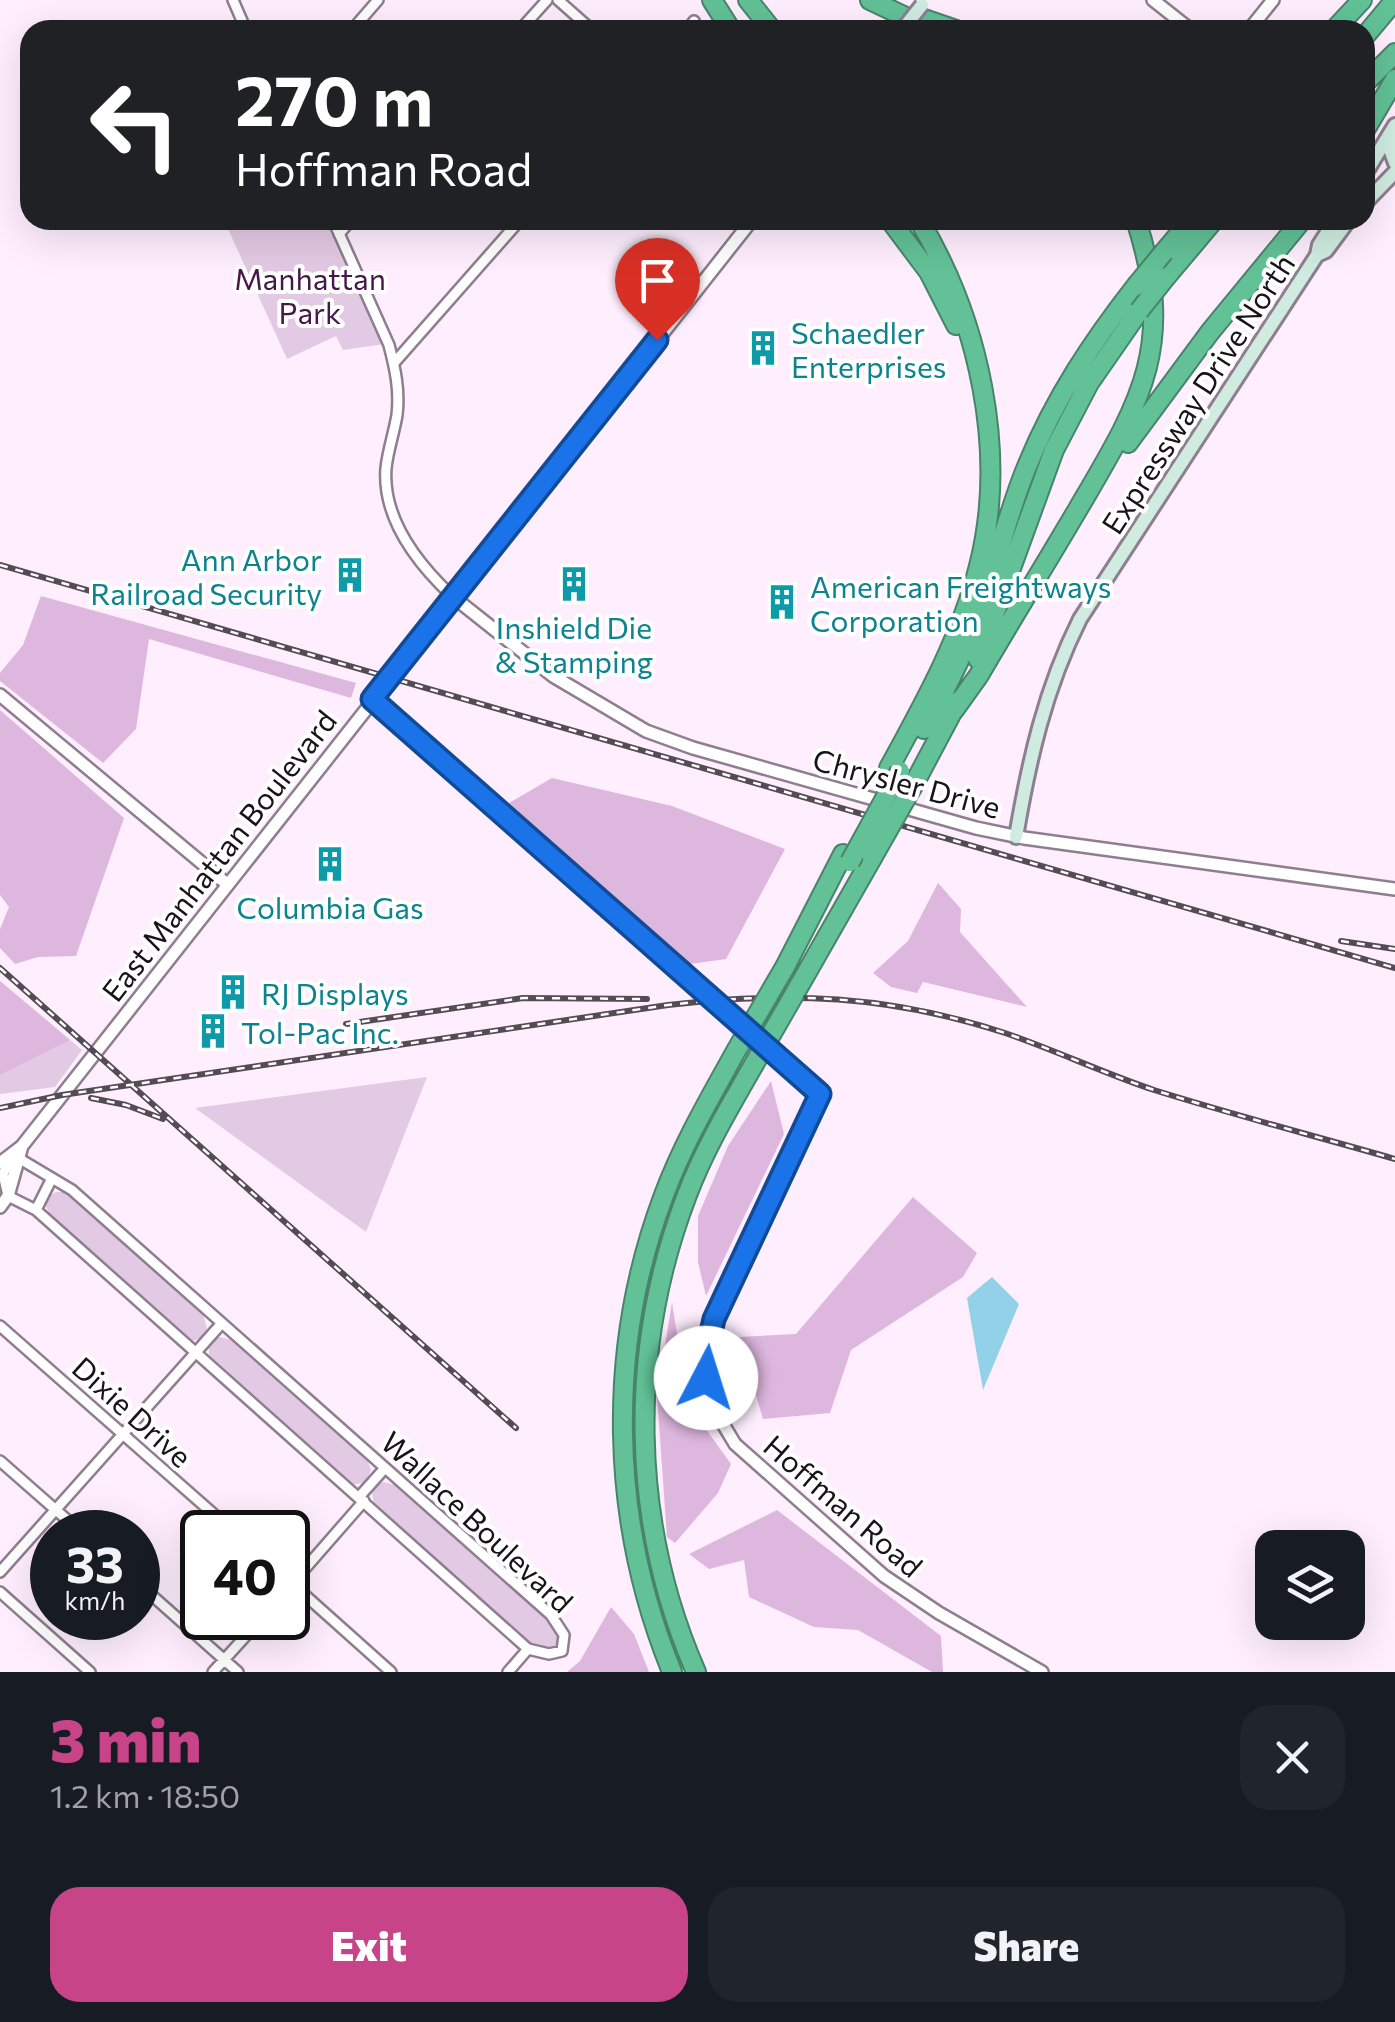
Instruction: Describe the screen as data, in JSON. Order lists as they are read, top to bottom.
{
  "streets": {
    "main road": ["Expressway Drive North"],
    "street": [
      "Chrysler Drive",
      "East Manhattan Boulevard",
      "Dixie Drive",
      "Hoffman Road",
      "Wallace Boulevard"
    ]
  },
  "crossings": [
    ["Expressway Drive North", "Chrysler Drive"],
    ["Chrysler Drive", "East Manhattan Boulevard"],
    ["East Manhattan Boulevard", "Hoffman Road"],
    ["East Manhattan Boulevard", "Wallace Boulevard"]
  ],
  "parks": ["Manhattan Park"],
  "places": {
    "building": [
      "Schaedler Enterprises",
      "Ann Arbor Railroad Security",
      "Inshield Die & Stamping",
      "American Freightways Corporation",
      "Columbia Gas",
      "RJ Displays",
      "Tol-Pac Inc."
    ]
  },
  "page": {
    "turn": ["270 m", "Hoffman Road"],
    "speed": "33 km/h",
    "limit": "40",
    "heading": ["3 min", "1.2 km · 18:50"],
    "buttons": ["Exit", "Share"]
  }
}
